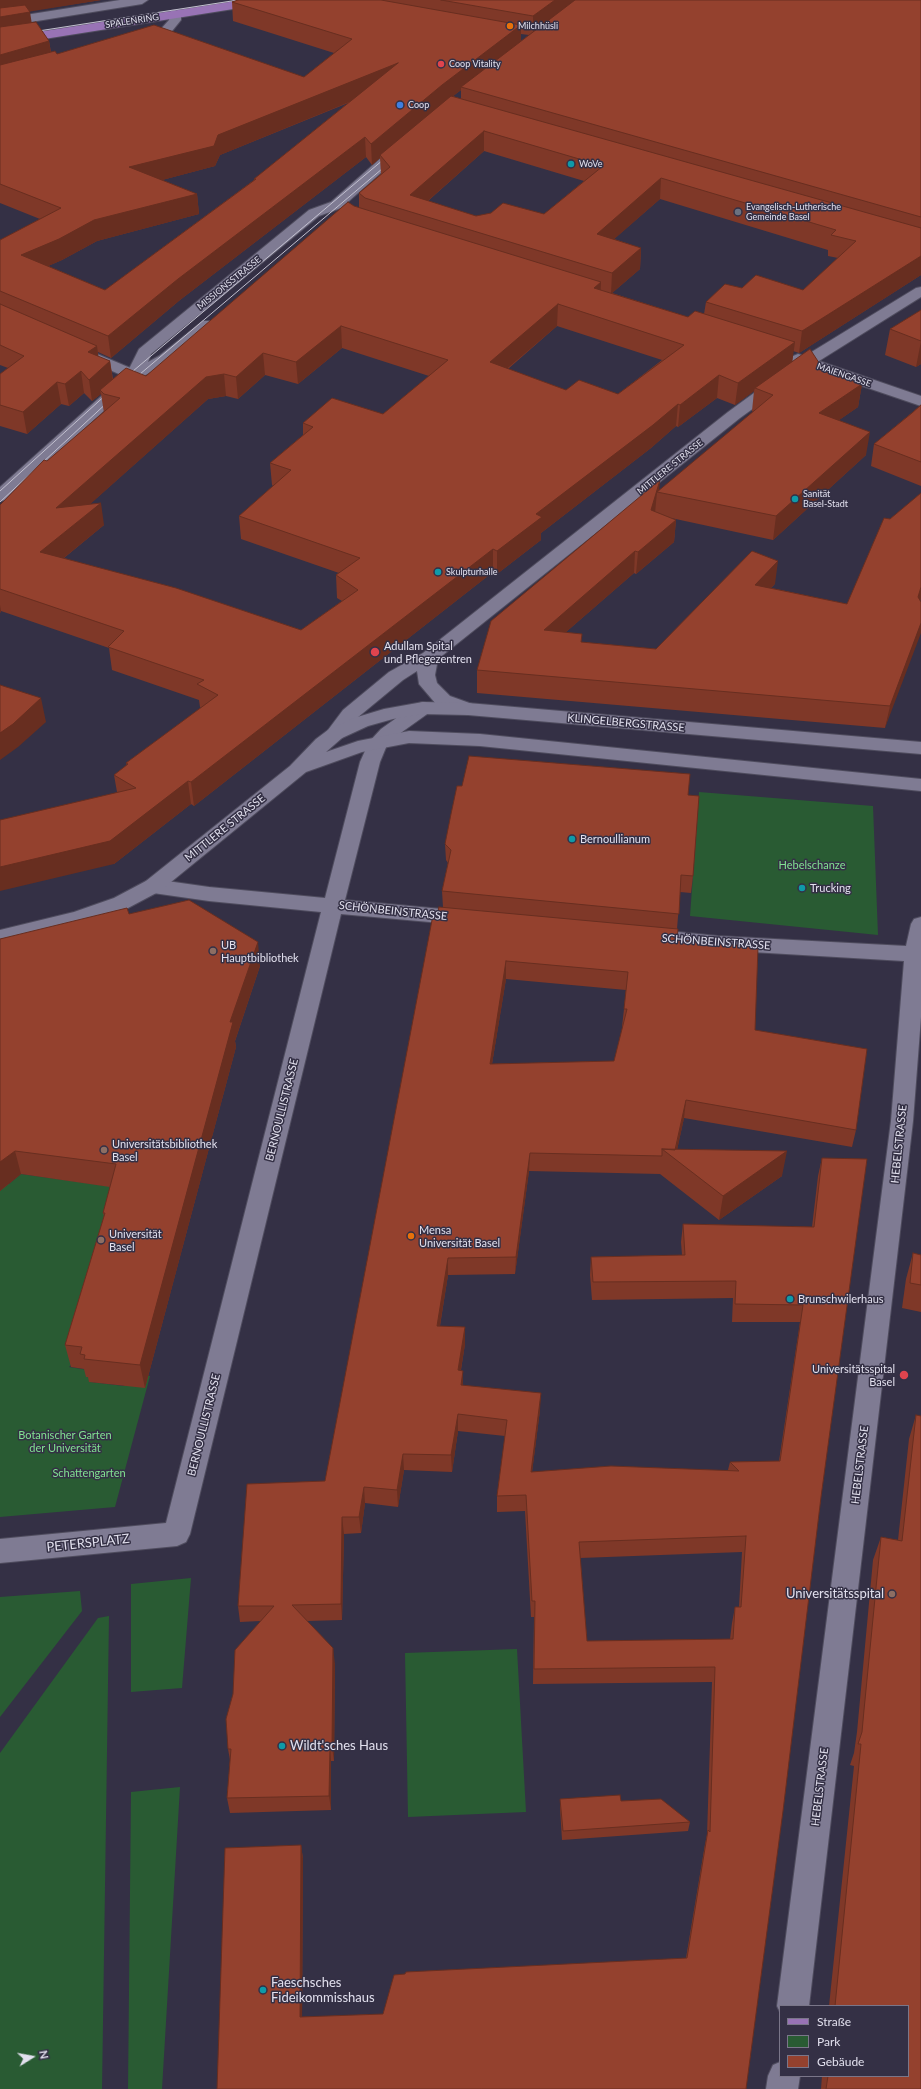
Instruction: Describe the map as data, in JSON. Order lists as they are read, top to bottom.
{
  "streets": {
    "main road": ["SPALENRING"],
    "street": [
      "MISSIONSSTRASSE",
      "MAIENGASSE",
      "MITTLERE STRASSE",
      "KLINGELBERGSTRASSE",
      "SCHÖNBEINSTRASSE",
      "BERNOULLISTRASSE",
      "HEBELSTRASSE",
      "PETERSPLATZ"
    ]
  },
  "crossings": [
    ["MAIENGASSE", "MITTLERE STRASSE"],
    ["MITTLERE STRASSE", "KLINGELBERGSTRASSE"],
    ["MITTLERE STRASSE", "SCHÖNBEINSTRASSE"],
    ["MITTLERE STRASSE", "BERNOULLISTRASSE"],
    ["KLINGELBERGSTRASSE", "BERNOULLISTRASSE"],
    ["SCHÖNBEINSTRASSE", "BERNOULLISTRASSE"],
    ["SCHÖNBEINSTRASSE", "HEBELSTRASSE"],
    ["BERNOULLISTRASSE", "PETERSPLATZ"]
  ],
  "parks": ["Hebelschanze", "Botanischer Garten der Universität", "Schattengarten"],
  "places": [
    "Milchhüsli",
    "Coop Vitality",
    "Coop",
    "WoVe",
    "Evangelisch-Lutherische Gemeinde Basel",
    "Sanität Basel-Stadt",
    "Skulpturhalle",
    "Adullam Spital und Pflegezentren",
    "Bernoullianum",
    "Trucking",
    "UB Hauptbibliothek",
    "Universitätsbibliothek Basel",
    "Mensa Universität Basel",
    "Universität Basel",
    "Brunschwilerhaus",
    "Universitätsspital Basel",
    "Universitätsspital",
    "Wildt'sches Haus",
    "Faeschsches Fideikommisshaus"
  ],
  "legend": ["Straße", "Park", "Gebäude"],
  "north": "right"
}
